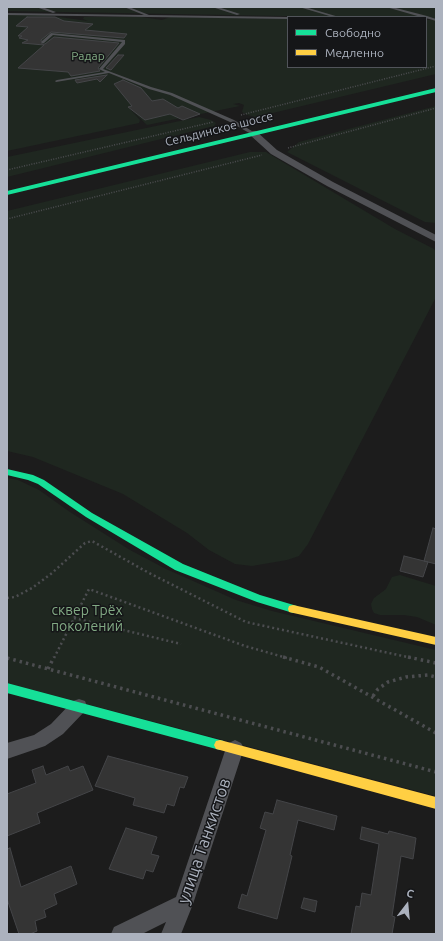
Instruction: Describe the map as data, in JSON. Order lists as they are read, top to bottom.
{
  "streets": {
    "street": ["Сельдинское шоссе", "улица Танкистов"]
  },
  "parks": ["Радар", "сквер Трёх поколений"],
  "legend": ["Свободно", "Медленно"],
  "north": "top"
}
